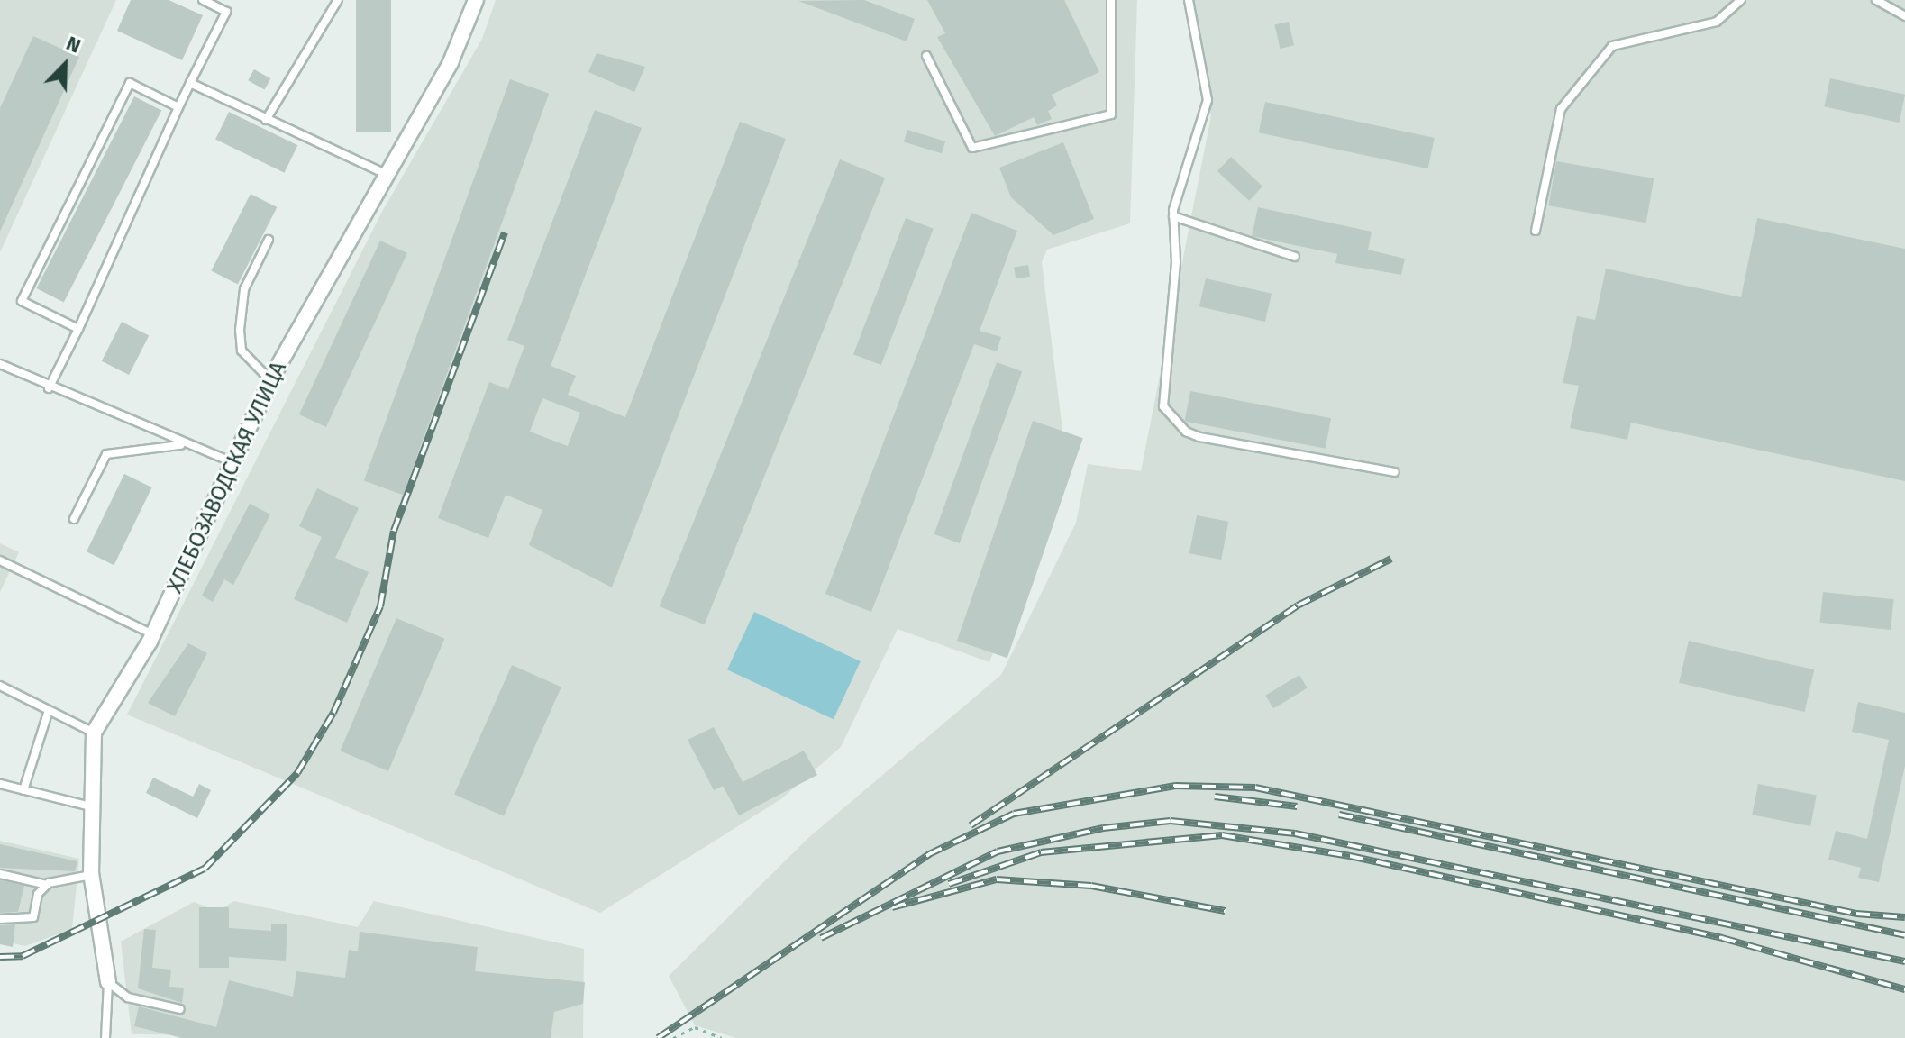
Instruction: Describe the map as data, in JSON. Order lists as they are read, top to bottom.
{
  "streets": {
    "street": ["ХЛЕБОЗАВОДСКАЯ УЛИЦА"]
  },
  "north": "top right"
}
